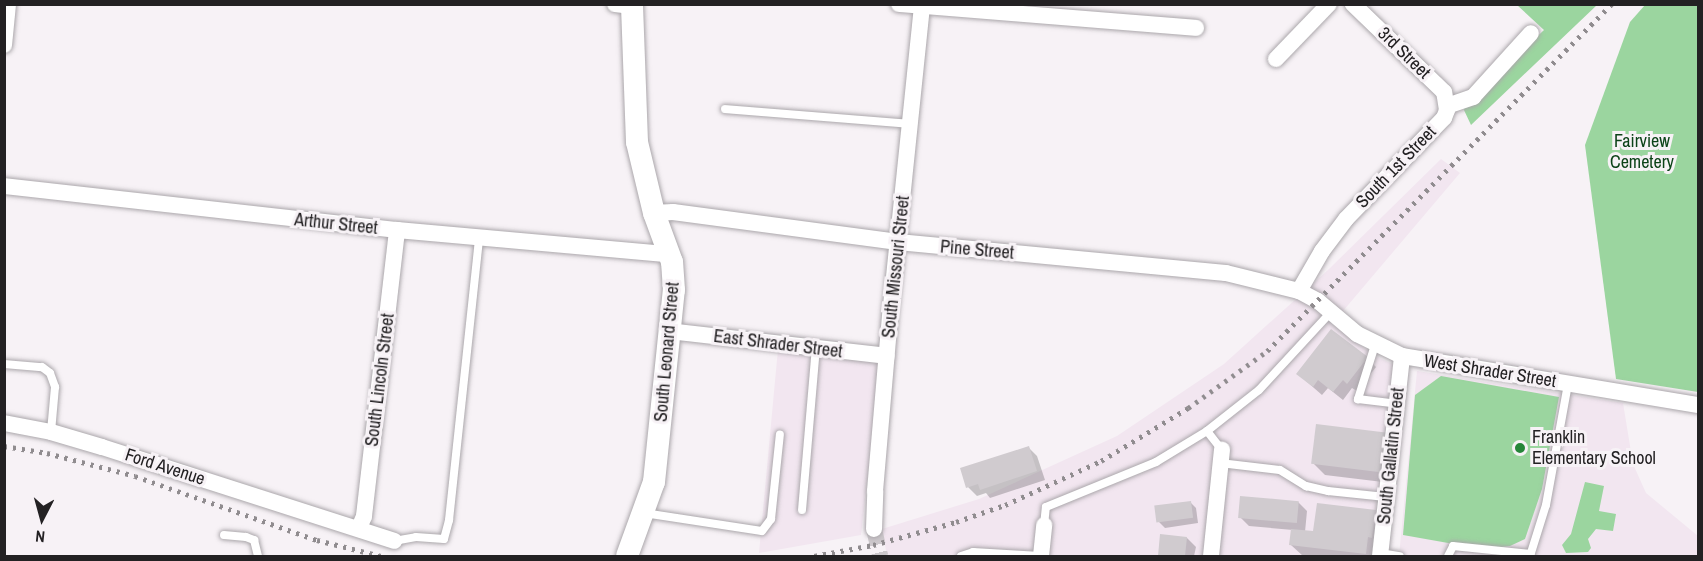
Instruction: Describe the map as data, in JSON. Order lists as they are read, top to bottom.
{
  "streets": {
    "main road": ["South Leonard Street"],
    "street": [
      "3rd Street",
      "South 1st Street",
      "Arthur Street",
      "Pine Street",
      "South Missouri Street",
      "East Shrader Street",
      "West Shrader Street",
      "South Lincoln Street",
      "South Gallatin Street",
      "Ford Avenue"
    ]
  },
  "crossings": [
    ["3rd Street", "South 1st Street"],
    ["South 1st Street", "Pine Street"],
    ["South 1st Street", "West Shrader Street"],
    ["Arthur Street", "South Leonard Street"],
    ["Arthur Street", "South Lincoln Street"],
    ["Pine Street", "South Missouri Street"],
    ["Pine Street", "South Leonard Street"],
    ["Pine Street", "West Shrader Street"],
    ["South Missouri Street", "East Shrader Street"],
    ["East Shrader Street", "South Leonard Street"],
    ["West Shrader Street", "South Gallatin Street"],
    ["South Lincoln Street", "Ford Avenue"]
  ],
  "parks": ["Fairview Cemetery"],
  "places": ["Franklin Elementary School"],
  "north": "bottom"
}
